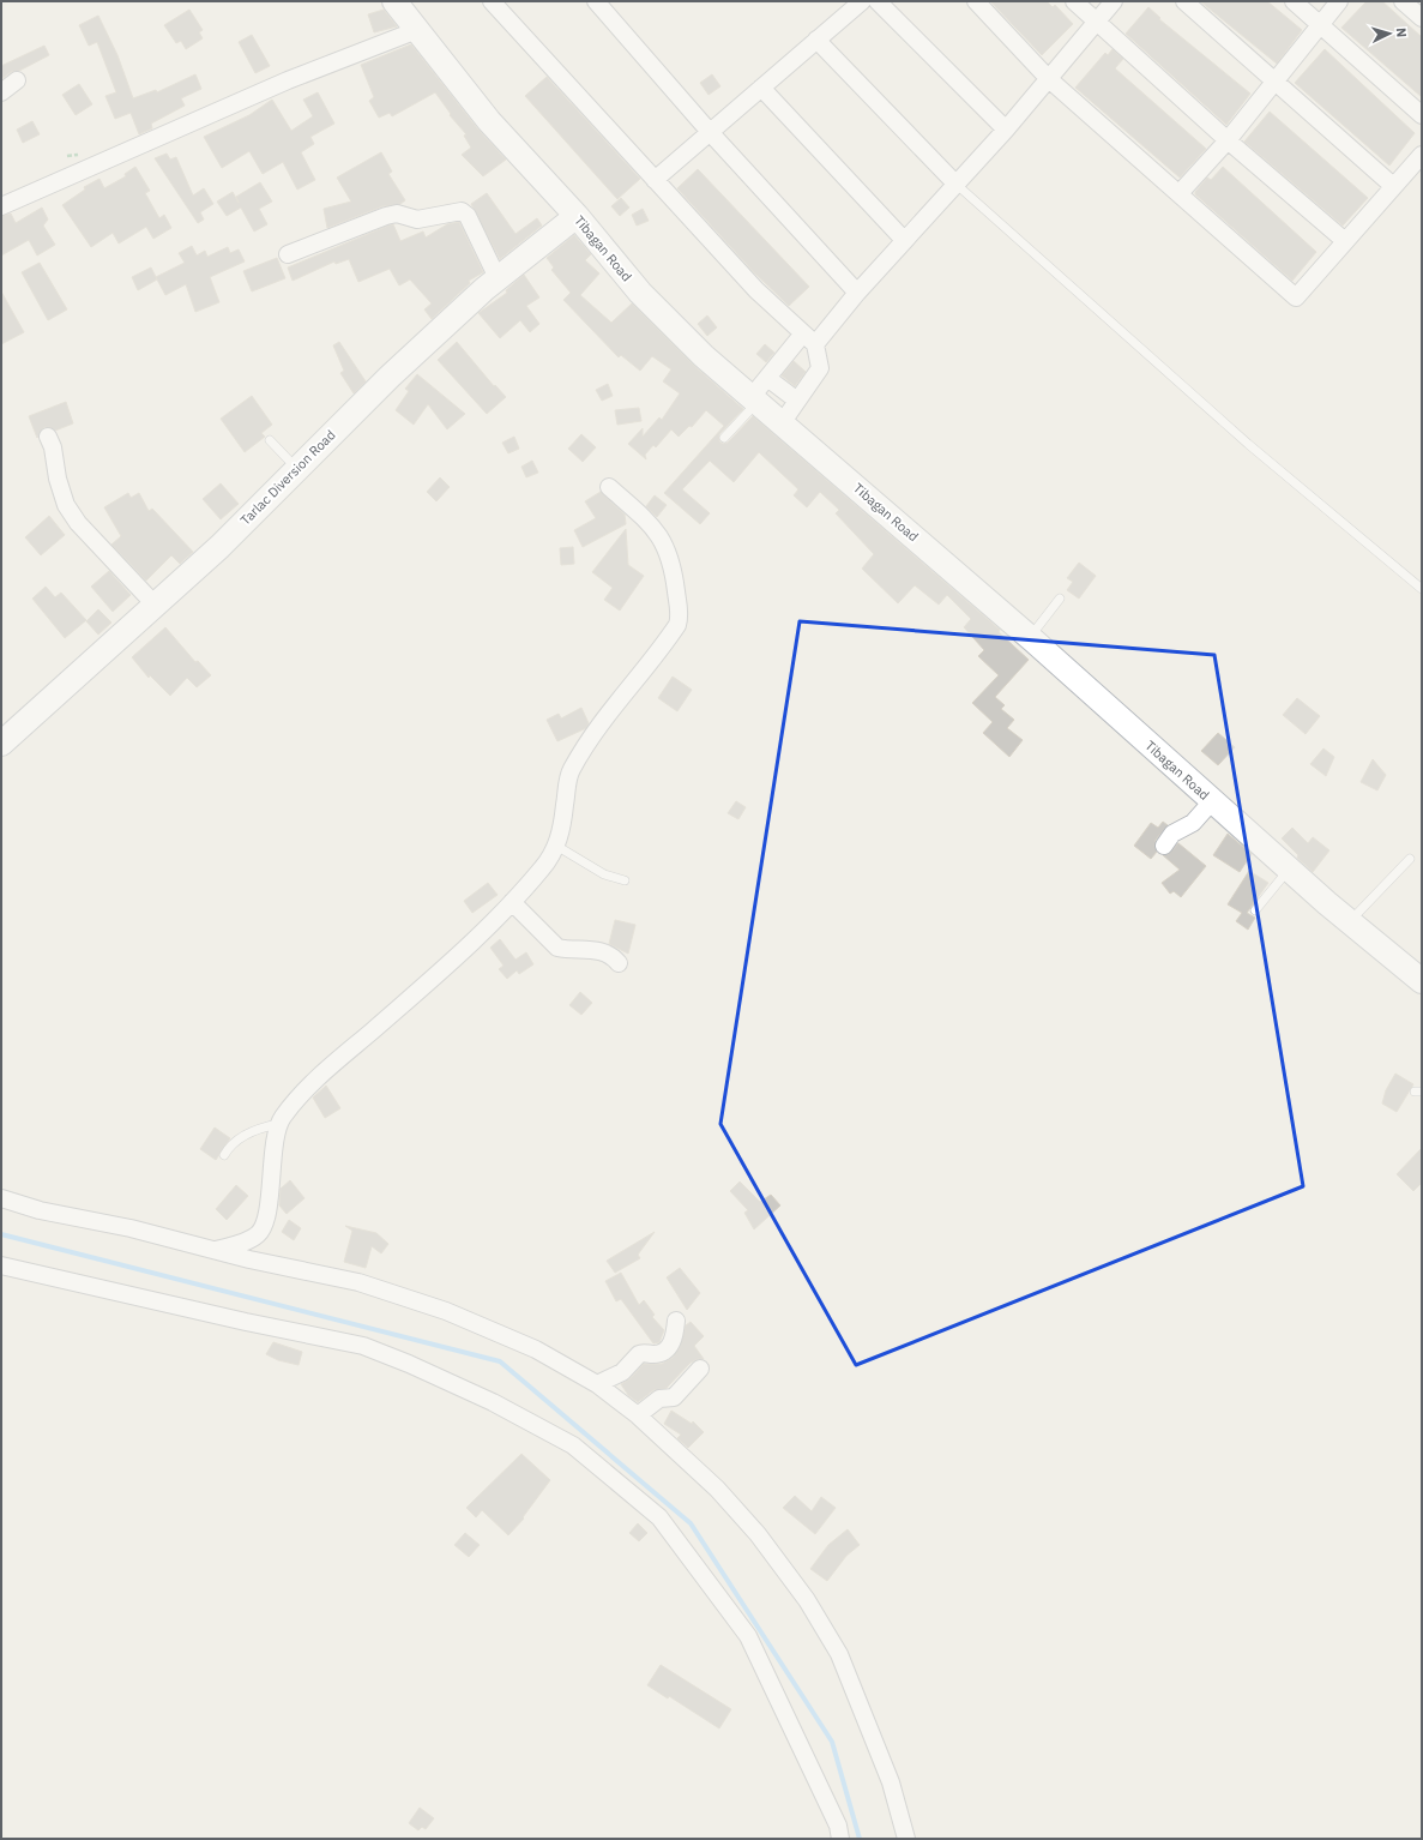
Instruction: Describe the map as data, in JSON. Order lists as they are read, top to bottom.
{
  "streets": {
    "main road": ["Tibagan Road", "Tarlac Diversion Road"]
  },
  "crossings": [
    ["Tibagan Road", "Tarlac Diversion Road"]
  ],
  "north": "right"
}
